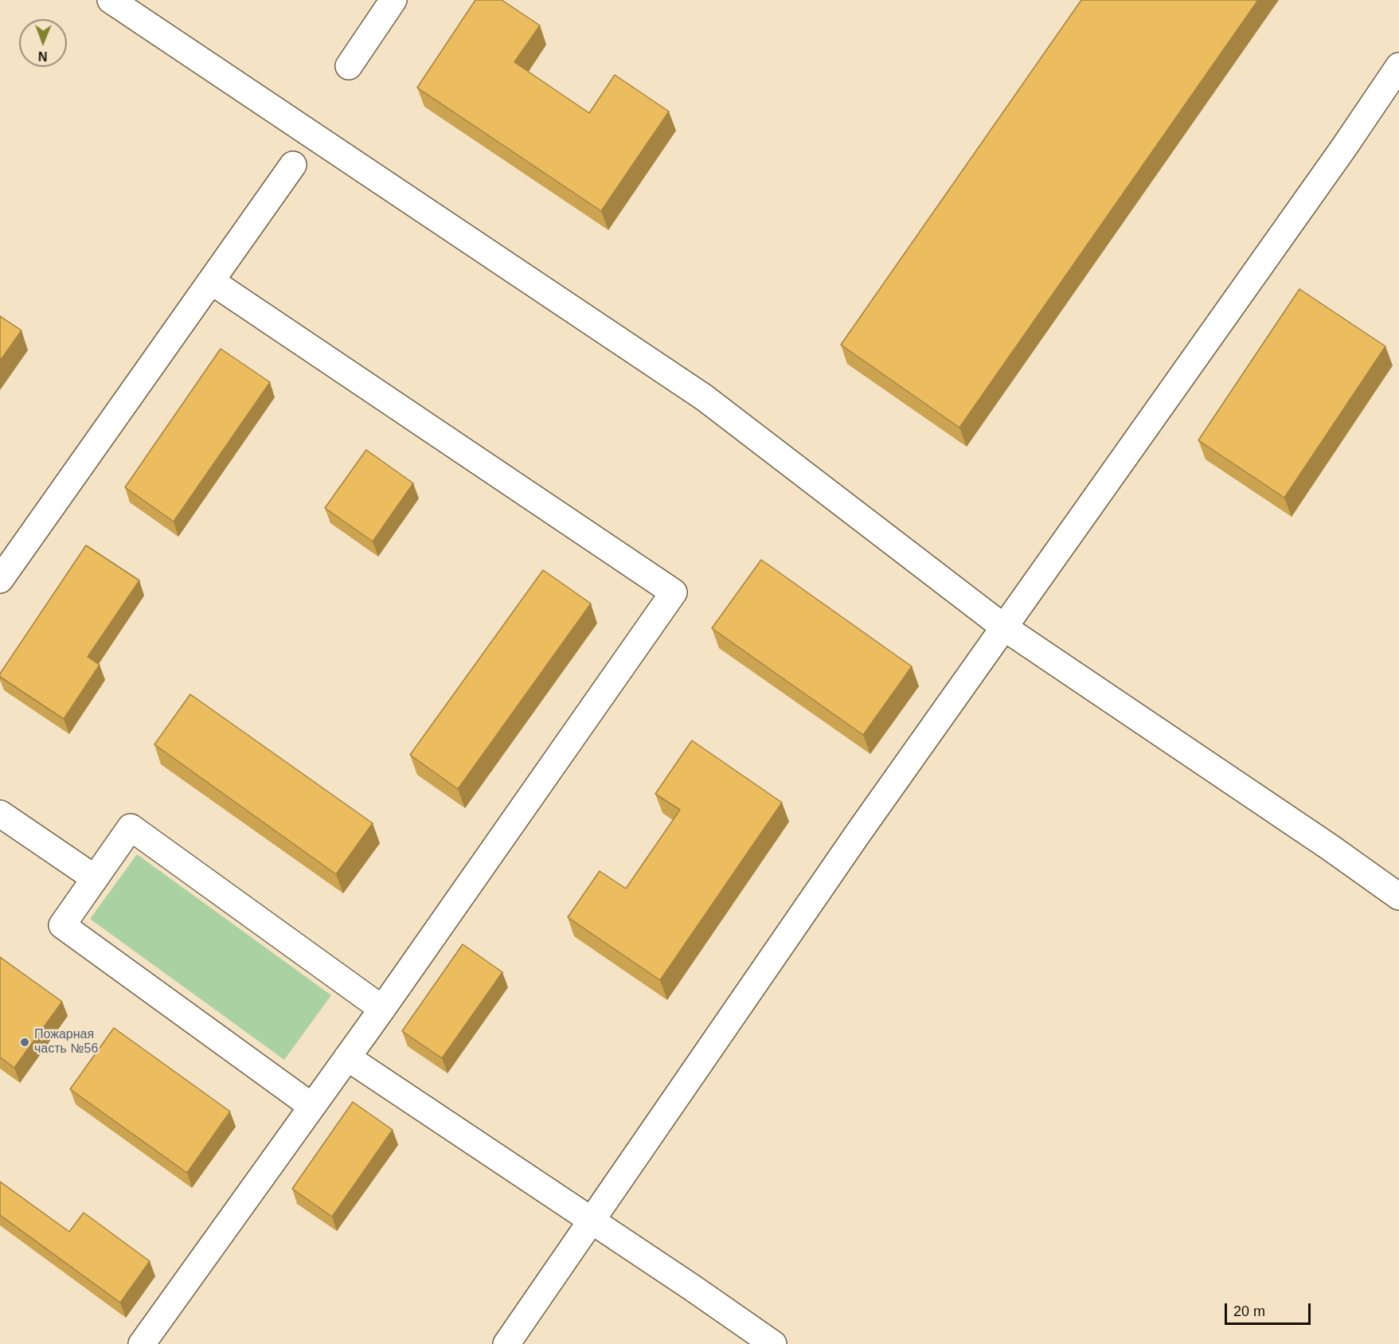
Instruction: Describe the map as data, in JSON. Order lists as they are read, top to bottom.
{
  "places": ["Пожарная часть №56"],
  "scale_bar": "20 m",
  "north": "bottom"
}
